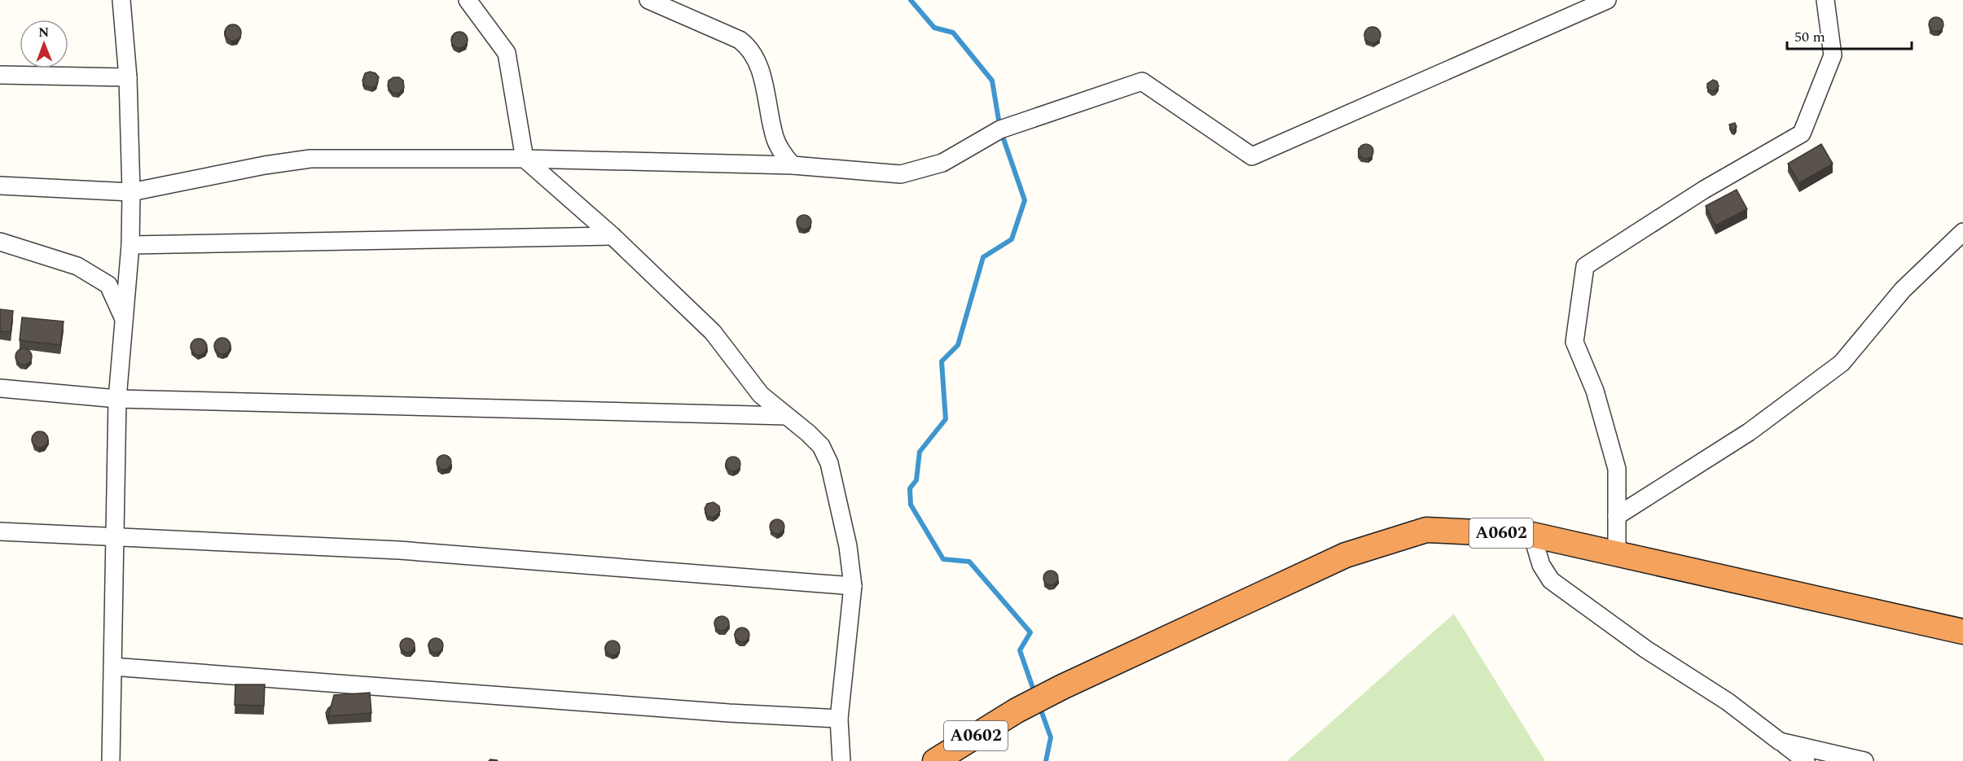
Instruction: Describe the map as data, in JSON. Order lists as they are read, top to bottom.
{
  "streets": {
    "highway": ["A0602"]
  },
  "scale_bar": "50 m",
  "north": "top"
}
